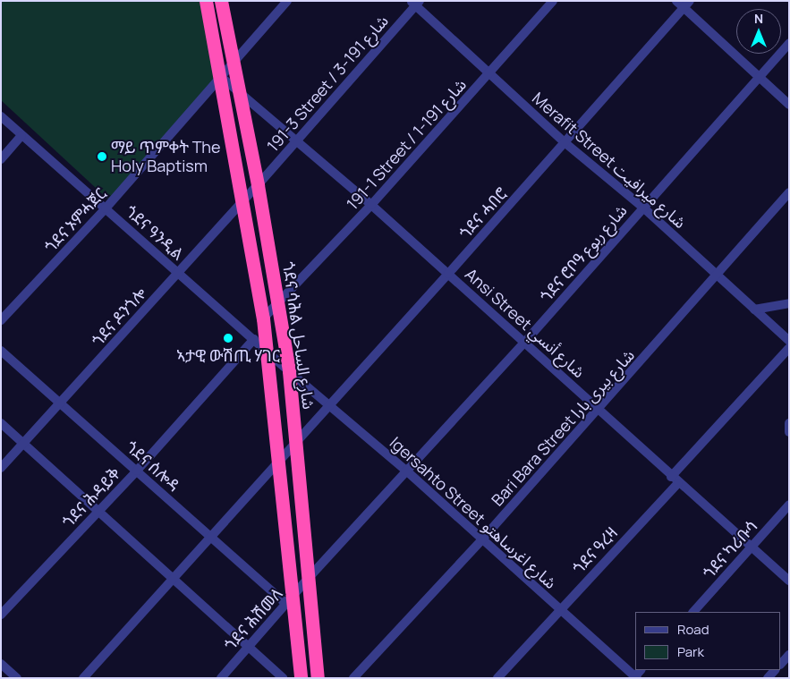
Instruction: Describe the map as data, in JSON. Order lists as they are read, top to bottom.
{
  "streets": {
    "highway": ["ጎደና ሳሕል شارع الساحل"],
    "street": [
      "191-3 Street / شارع 191-3",
      "191-1 Street / شارع 191-1",
      "Merafit Street شارع ميرافيت",
      "ጎደና ሓበሮ",
      "ጎደና ኦምሓጀር",
      "ጎደና ዓንዲል",
      "ጎደና ሮቦዓ شارع ربوع",
      "ጎደና ዶንጎሎ",
      "Ansi Street شارع أنسي",
      "Bari Bara Street شارع بيرى بارا",
      "ጎደና ሰሎዳ",
      "ጎደና ሕዳይቅ",
      "Igersahto Street شارع اغرساهتو",
      "ጎደና ካሪቡሳ",
      "ጎደና ዓረዛ",
      "ጎደና ሕሽመለ"
    ]
  },
  "crossings": [
    ["191-3 Street / شارع 191-3", "Merafit Street شارع ميرافيت"],
    ["191-3 Street / شارع 191-3", "ጎደና ዶንጎሎ"],
    ["191-3 Street / شارع 191-3", "Ansi Street شارع أنسي"],
    ["191-3 Street / شارع 191-3", "ጎደና ሳሕል شارع الساحل"],
    ["191-1 Street / شارع 191-1", "Merafit Street شارع ميرافيت"],
    ["191-1 Street / شارع 191-1", "Ansi Street شارع أنسي"],
    ["191-1 Street / شارع 191-1", "ጎደና ሳሕል شارع الساحل"],
    ["Merafit Street شارع ميرافيت", "ጎደና ሓበሮ"],
    ["Merafit Street شارع ميرافيت", "ጎደና ሮቦዓ شارع ربوع"],
    ["Merafit Street شارع ميرافيت", "Bari Bara Street شارع بيرى بارا"],
    ["ጎደና ሓበሮ", "Ansi Street شارع أنسي"],
    ["ጎደና ሓበሮ", "ጎደና ሳሕል شارع الساحل"],
    ["ጎደና ሓበሮ", "ጎደና ሰሎዳ"],
    ["ጎደና ሓበሮ", "Igersahto Street شارع اغرساهتو"],
    ["ጎደና ኦምሓጀር", "ጎደና ዓንዲል"],
    ["ጎደና ኦምሓጀር", "Ansi Street شارع أنسي"],
    ["ጎደና ኦምሓጀር", "ጎደና ሳሕል شارع الساحل"],
    ["ጎደና ዓንዲል", "ጎደና ዶንጎሎ"],
    ["ጎደና ዓንዲል", "ጎደና ሳሕል شارع الساحل"],
    ["ጎደና ዓንዲል", "ጎደና ሕዳይቅ"],
    ["ጎደና ዓንዲል", "Igersahto Street شارع اغرساهتو"],
    ["ጎደና ሮቦዓ شارع ربوع", "Ansi Street شارع أنسي"],
    ["ጎደና ሮቦዓ شارع ربوع", "ጎደና ሳሕል شارع الساحل"],
    ["ጎደና ሮቦዓ شارع ربوع", "Igersahto Street شارع اغرساهتو"],
    ["ጎደና ሮቦዓ شارع ربوع", "ጎደና ሕሽመለ"],
    ["ጎደና ዶንጎሎ", "ጎደና ሳሕል شارع الساحل"],
    ["ጎደና ዶንጎሎ", "ጎደና ሰሎዳ"],
    ["Ansi Street شارع أنسي", "ጎደና ሳሕል شارع الساحل"],
    ["Ansi Street شارع أنسي", "Bari Bara Street شارع بيرى بارا"],
    ["Ansi Street شارع أنسي", "ጎደና ካሪቡሳ"],
    ["Ansi Street شارع أنسي", "ጎደና ዓረዛ"],
    ["ጎደና ሳሕል شارع الساحل", "ጎደና ሰሎዳ"],
    ["ጎደና ሳሕል شارع الساحل", "Igersahto Street شارع اغرساهتو"],
    ["ጎደና ሳሕል شارع الساحل", "ጎደና ሕሽመለ"],
    ["Bari Bara Street شارع بيرى بارا", "Igersahto Street شارع اغرساهتو"],
    ["ጎደና ሰሎዳ", "ጎደና ሕዳይቅ"],
    ["ጎደና ሰሎዳ", "ጎደና ሕሽመለ"],
    ["Igersahto Street شارع اغرساهتو", "ጎደና ዓረዛ"]
  ],
  "places": ["ማይ ጥምቀት The Holy Baptism", "ኣታዊ ውሽጢ ሃገር"],
  "legend": ["Road", "Park"],
  "north": "top"
}
